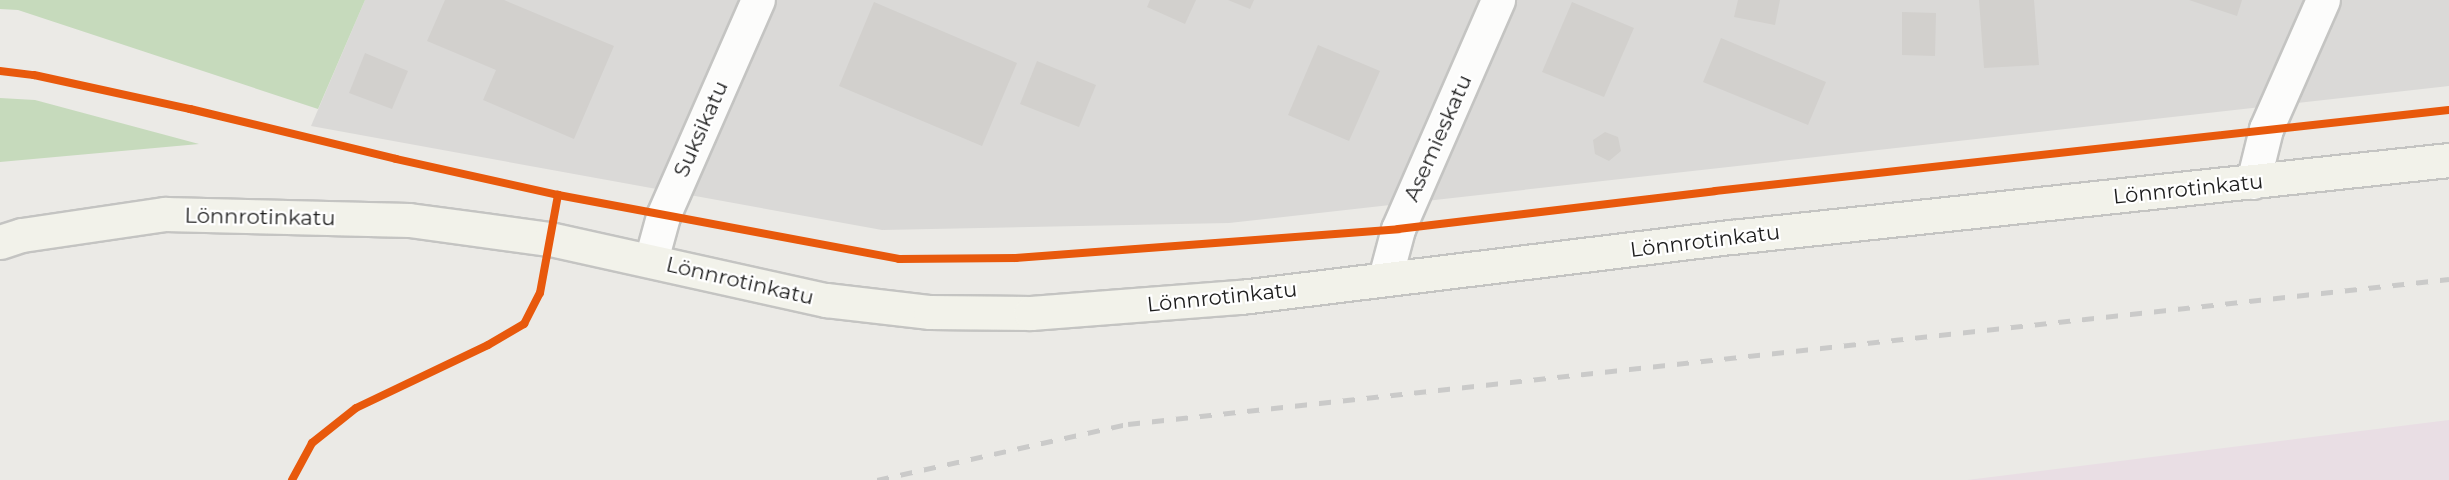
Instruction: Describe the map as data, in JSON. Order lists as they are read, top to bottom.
{
  "streets": {
    "street": ["Suksikatu", "Asemieskatu", "Lönnrotinkatu"]
  },
  "crossings": [
    ["Suksikatu", "Lönnrotinkatu"],
    ["Asemieskatu", "Lönnrotinkatu"]
  ]
}
